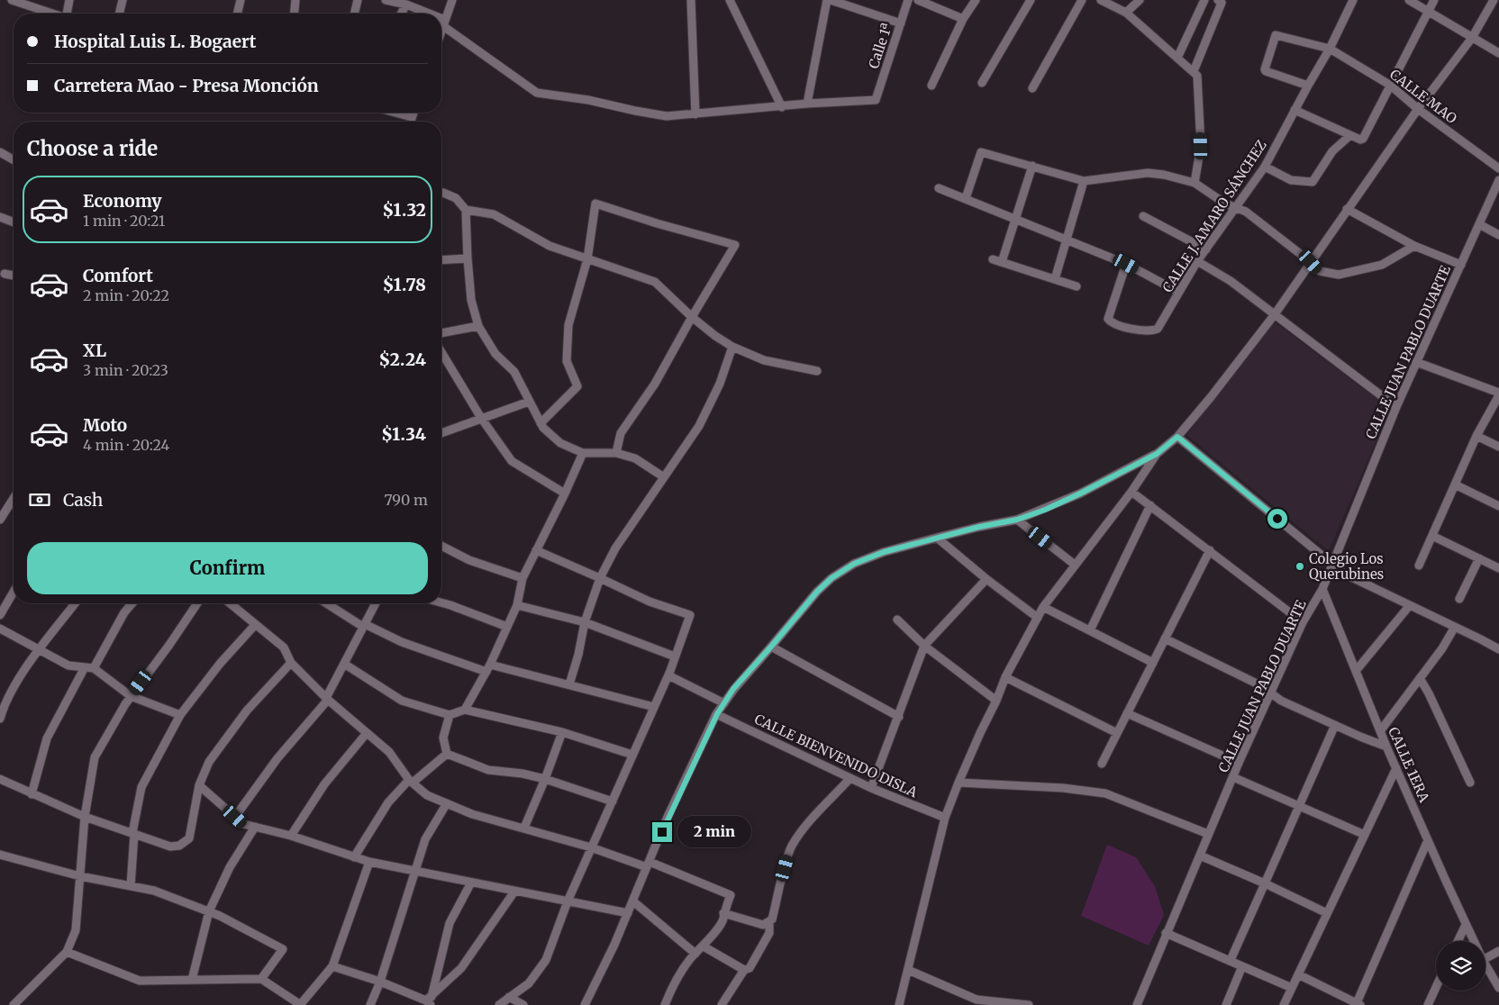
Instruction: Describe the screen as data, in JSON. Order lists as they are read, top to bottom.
{
  "streets": {
    "street": [
      "Calle 1ª",
      "CALLE MAO",
      "CALLE J. AMARO SÁNCHEZ",
      "CALLE JUAN PABLO DUARTE",
      "CALLE BIENVENIDO DISLA",
      "CALLE 1ERA"
    ]
  },
  "crossings": [
    ["CALLE MAO", "CALLE J. AMARO SÁNCHEZ"],
    ["CALLE JUAN PABLO DUARTE", "CALLE 1ERA"]
  ],
  "places": ["Colegio Los Querubines"],
  "page": {
    "banner": ["Hospital Luis L. Bogaert", "Carretera Mao - Presa Monción"],
    "heading": "Choose a ride",
    "list": [
      {
        "name": "Economy",
        "note": "1 min · 20:21",
        "value": "$1.32"
      },
      {
        "name": "Comfort",
        "note": "2 min · 20:22",
        "value": "$1.78"
      },
      {
        "name": "XL",
        "note": "3 min · 20:23",
        "value": "$2.24"
      },
      {
        "name": "Moto",
        "note": "4 min · 20:24",
        "value": "$1.34"
      }
    ],
    "pay": ["Cash", "790 m"],
    "buttons": "Confirm",
    "bubble": "2 min"
  }
}
